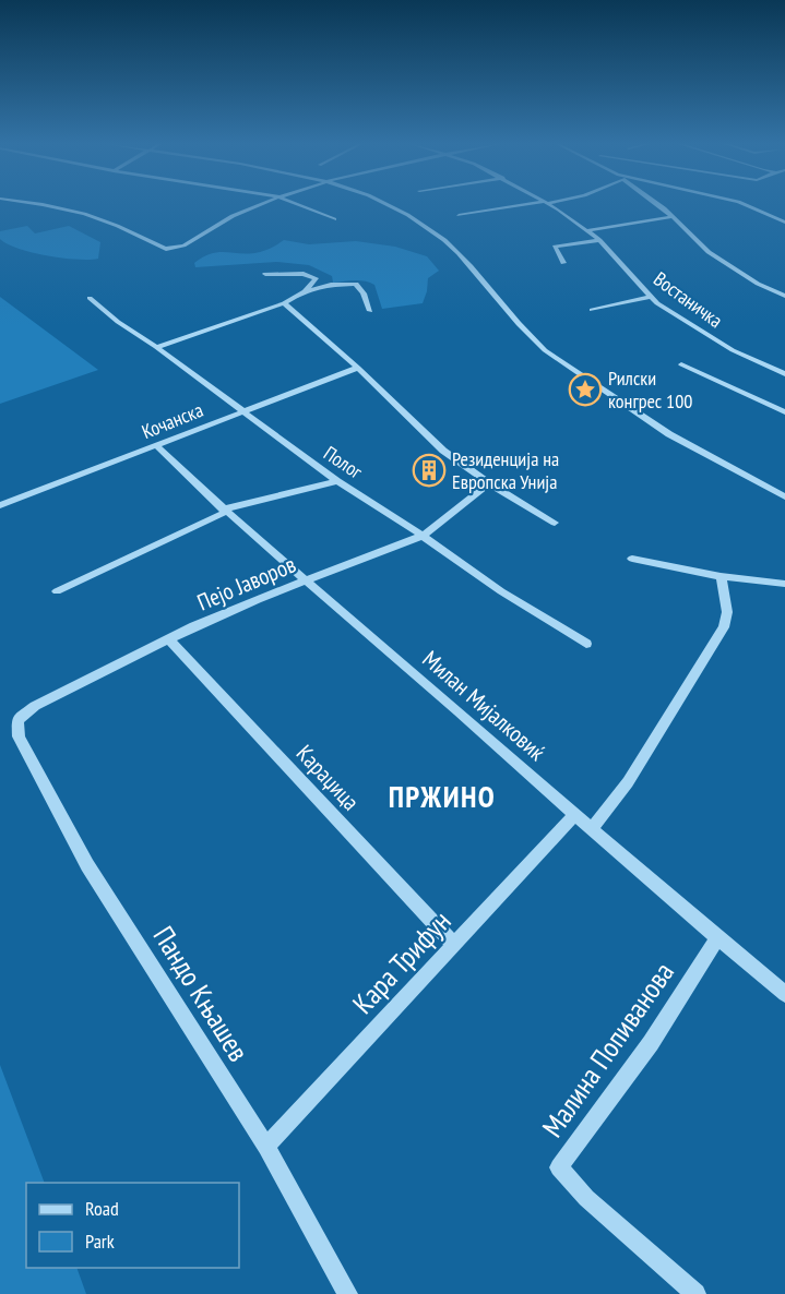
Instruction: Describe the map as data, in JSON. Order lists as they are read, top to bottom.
{
  "streets": {
    "street": [
      "Востаничка",
      "Кочанска",
      "Полог",
      "Пејо Јаворов",
      "Милан Мијалковиќ",
      "Караџица",
      "Кара Трифун",
      "Пандо Књашев",
      "Малина Попиванова"
    ]
  },
  "crossings": [
    ["Кочанска", "Полог"],
    ["Кочанска", "Милан Мијалковиќ"],
    ["Полог", "Пејо Јаворов"],
    ["Пејо Јаворов", "Милан Мијалковиќ"],
    ["Пејо Јаворов", "Караџица"],
    ["Пејо Јаворов", "Пандо Књашев"],
    ["Милан Мијалковиќ", "Кара Трифун"],
    ["Милан Мијалковиќ", "Малина Попиванова"],
    ["Караџица", "Кара Трифун"],
    ["Кара Трифун", "Пандо Књашев"]
  ],
  "districts": ["ПРЖИНО"],
  "places": {
    "place": ["Рилски конгрес 100"],
    "building": ["Резиденција на Европска Унија"]
  },
  "legend": ["Road", "Park"]
}
